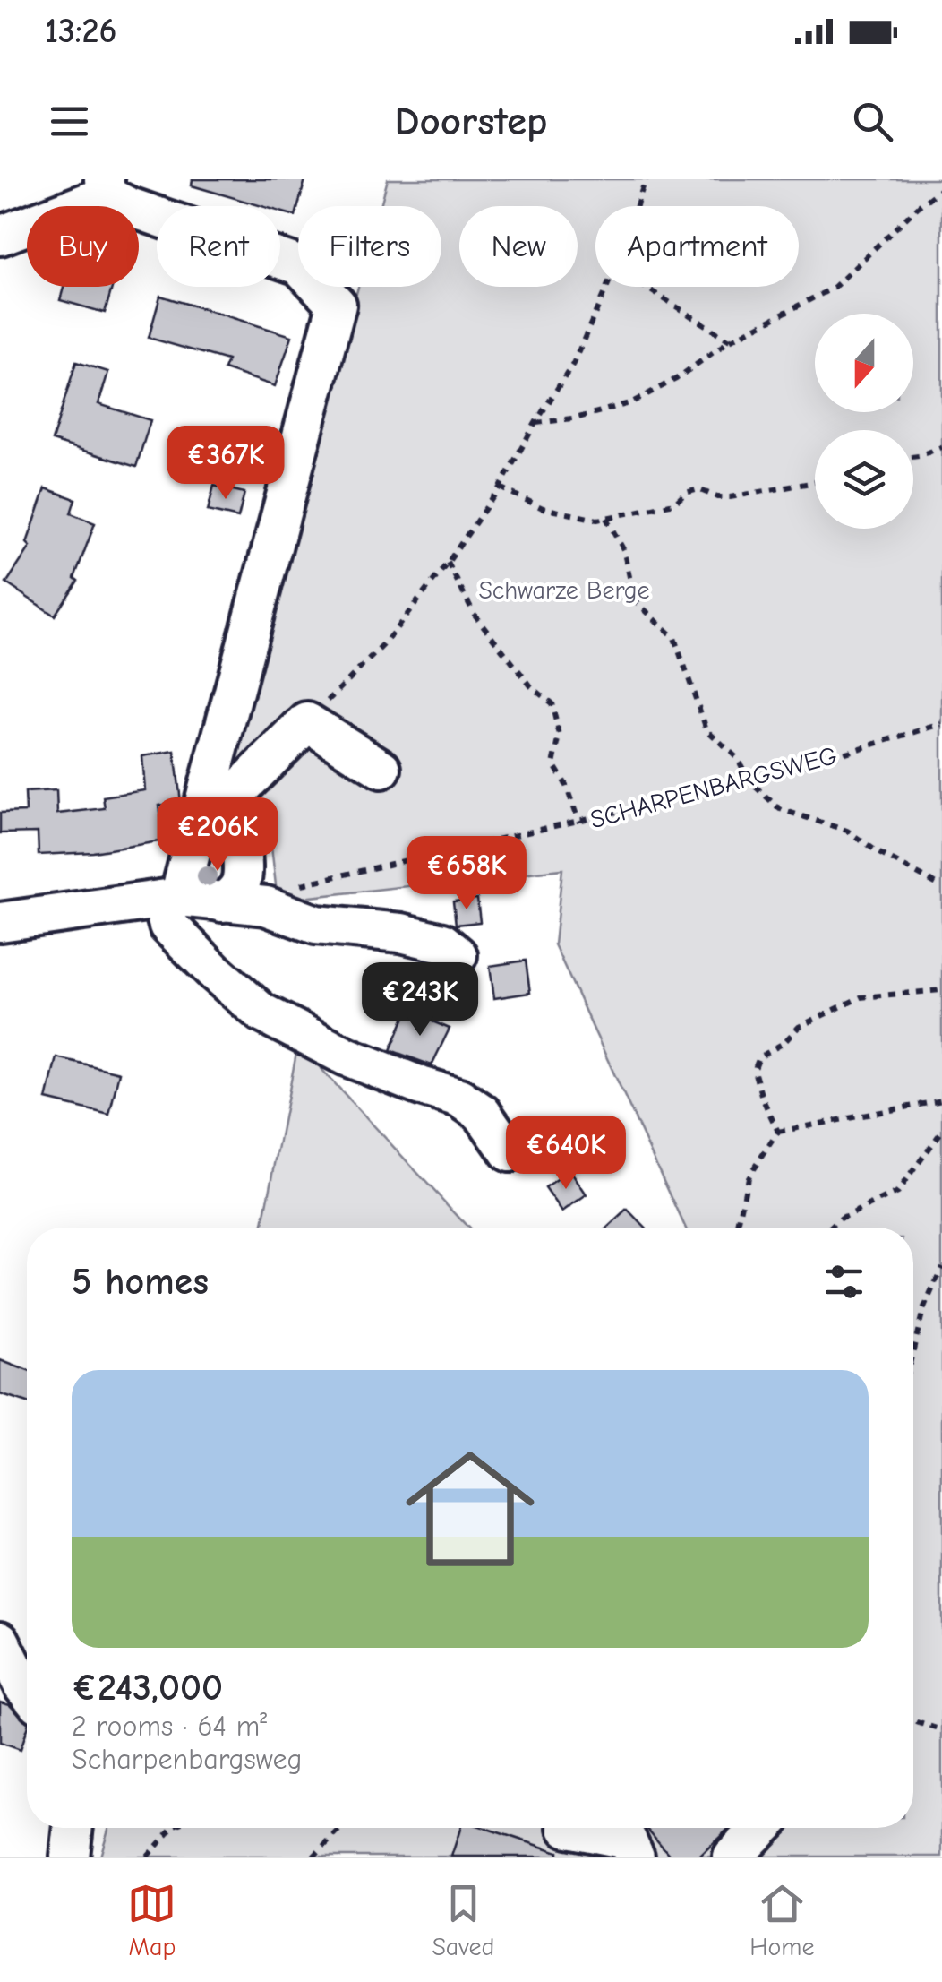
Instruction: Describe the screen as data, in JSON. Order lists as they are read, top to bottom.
{
  "streets": {
    "path": ["SCHARPENBARGSWEG"]
  },
  "parks": ["Schwarze Berge"],
  "north": "bottom",
  "page": {
    "status": "13:26",
    "header": "Doorstep",
    "chip": [
      "Buy",
      "Rent",
      "Filters",
      "New",
      "Apartment"
    ],
    "price": [
      "€367K",
      "€206K",
      "€658K",
      "€243K",
      "€640K"
    ],
    "heading": "5 homes",
    "list": [
      {
        "name": "€243,000",
        "note": "2 rooms · 64 m² · Scharpenbargsweg"
      }
    ],
    "tabs": ["Map", "Saved", "Home"]
  }
}
